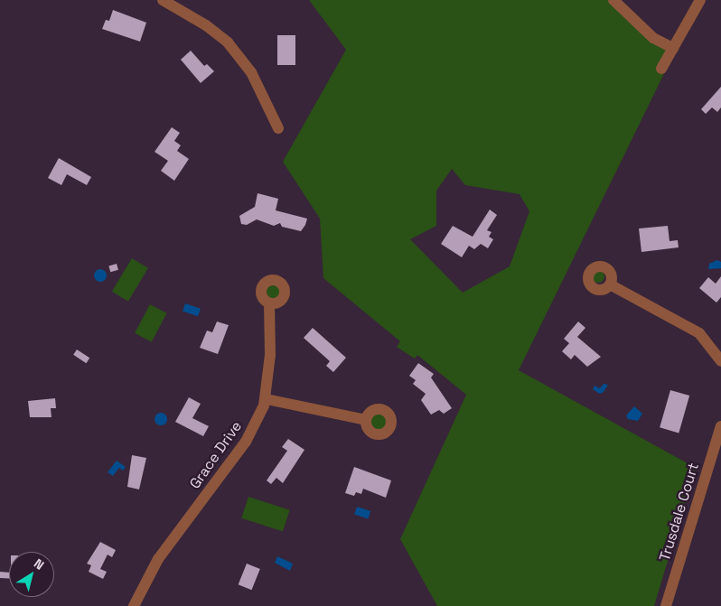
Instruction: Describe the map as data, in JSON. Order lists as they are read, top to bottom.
{
  "streets": {
    "street": ["Grace Drive", "Trusdale Court"]
  },
  "north": "top right"
}
